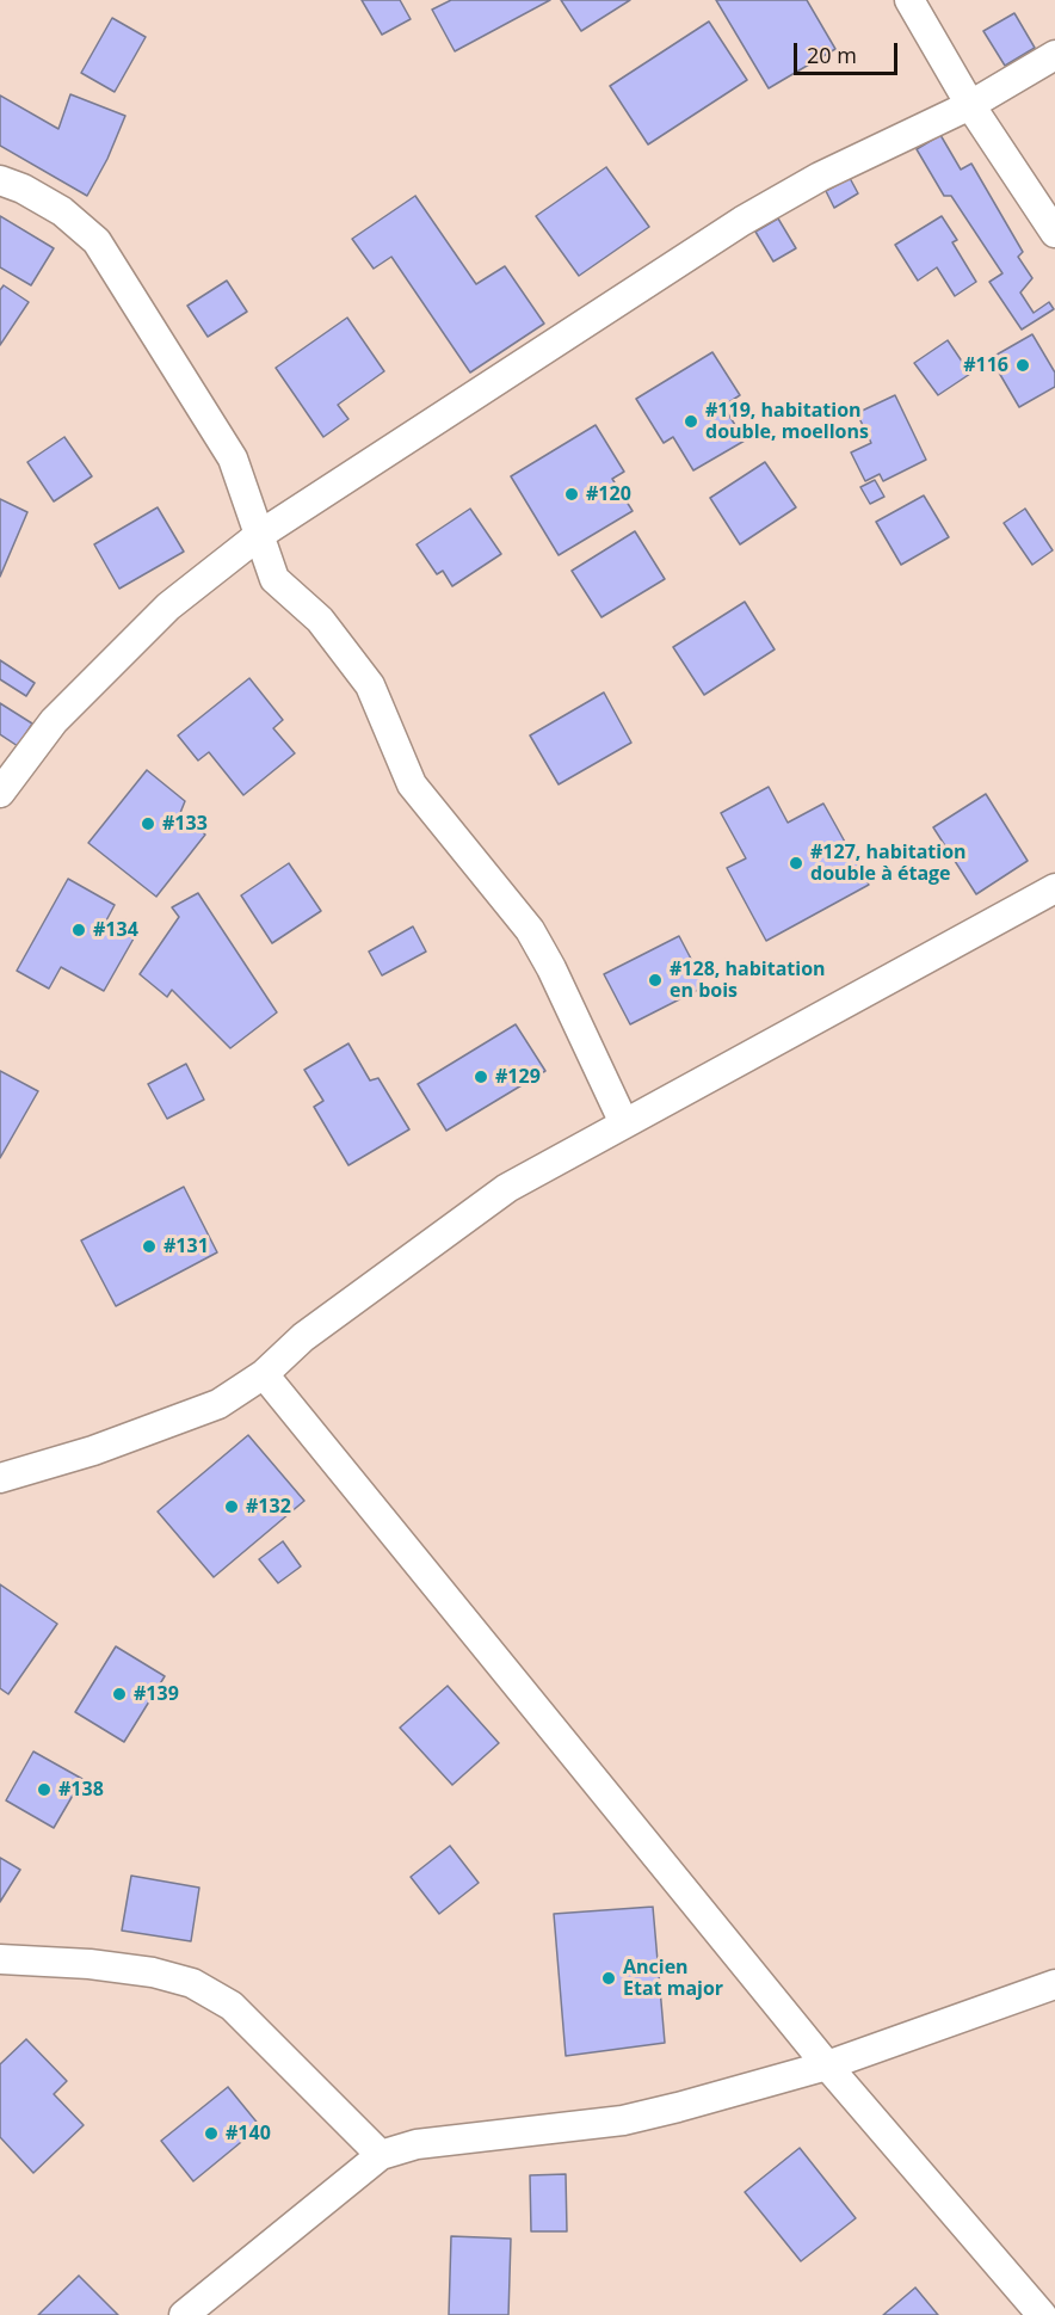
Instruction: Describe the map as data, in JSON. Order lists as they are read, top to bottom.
{
  "places": [
    "#116",
    "#119, habitation double, moellons",
    "#120",
    "#133",
    "#127, habitation double à étage",
    "#134",
    "#128, habitation en bois",
    "#129",
    "#131",
    "#132",
    "#139",
    "#138",
    "Ancien Etat major",
    "#140"
  ],
  "scale_bar": "20 m"
}
